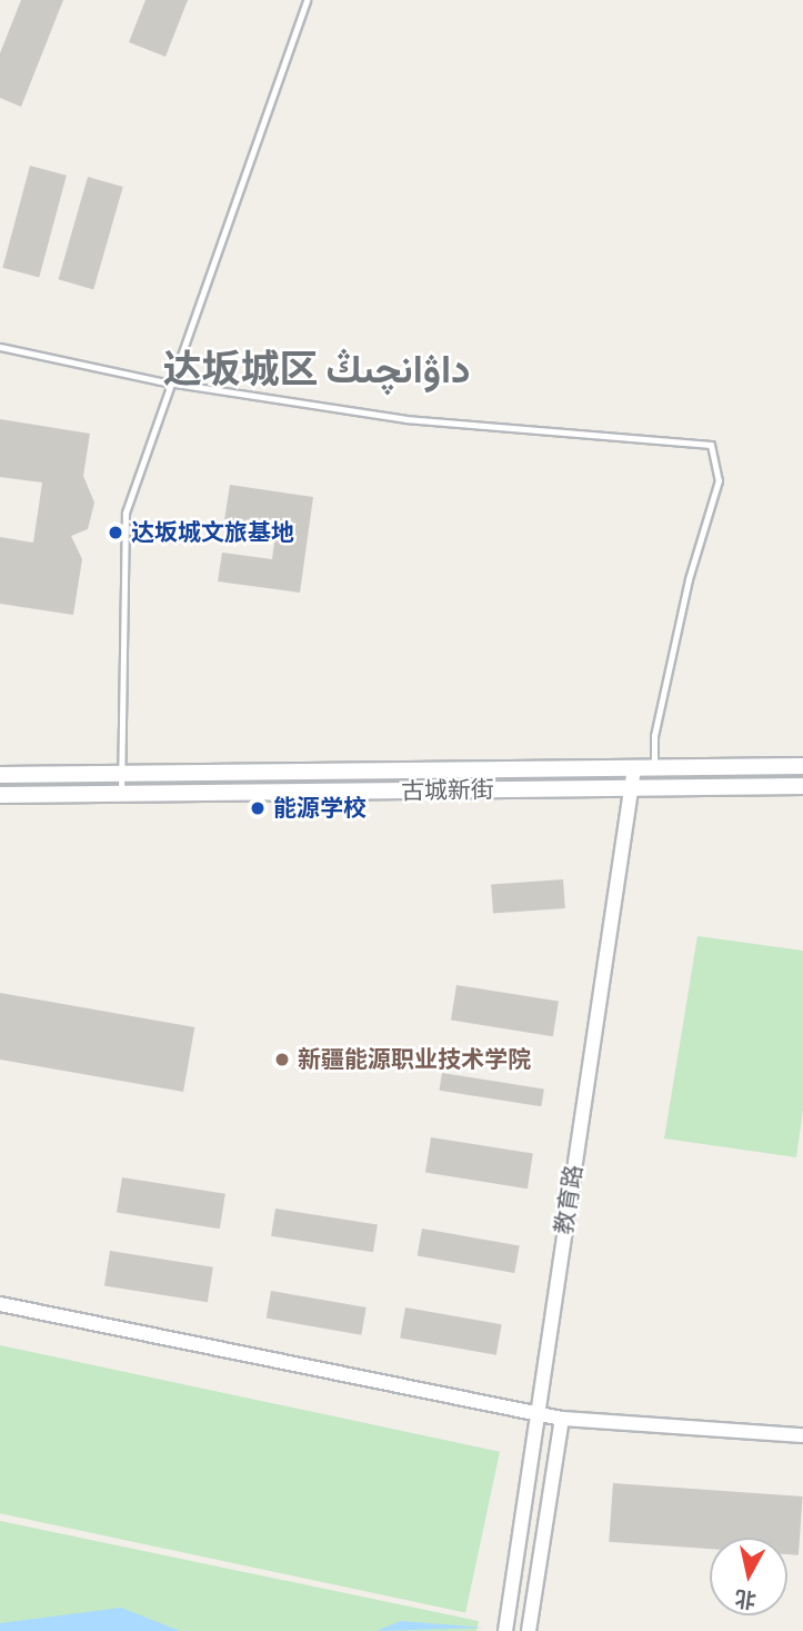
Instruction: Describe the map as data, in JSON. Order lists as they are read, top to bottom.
{
  "streets": {
    "main road": ["古城新街"],
    "street": ["教育路"]
  },
  "crossings": [
    ["古城新街", "教育路"]
  ],
  "districts": ["达坂城区 داۋانچىڭ"],
  "places": ["达坂城文旅基地", "能源学校", "新疆能源职业技术学院"],
  "north": "bottom"
}
